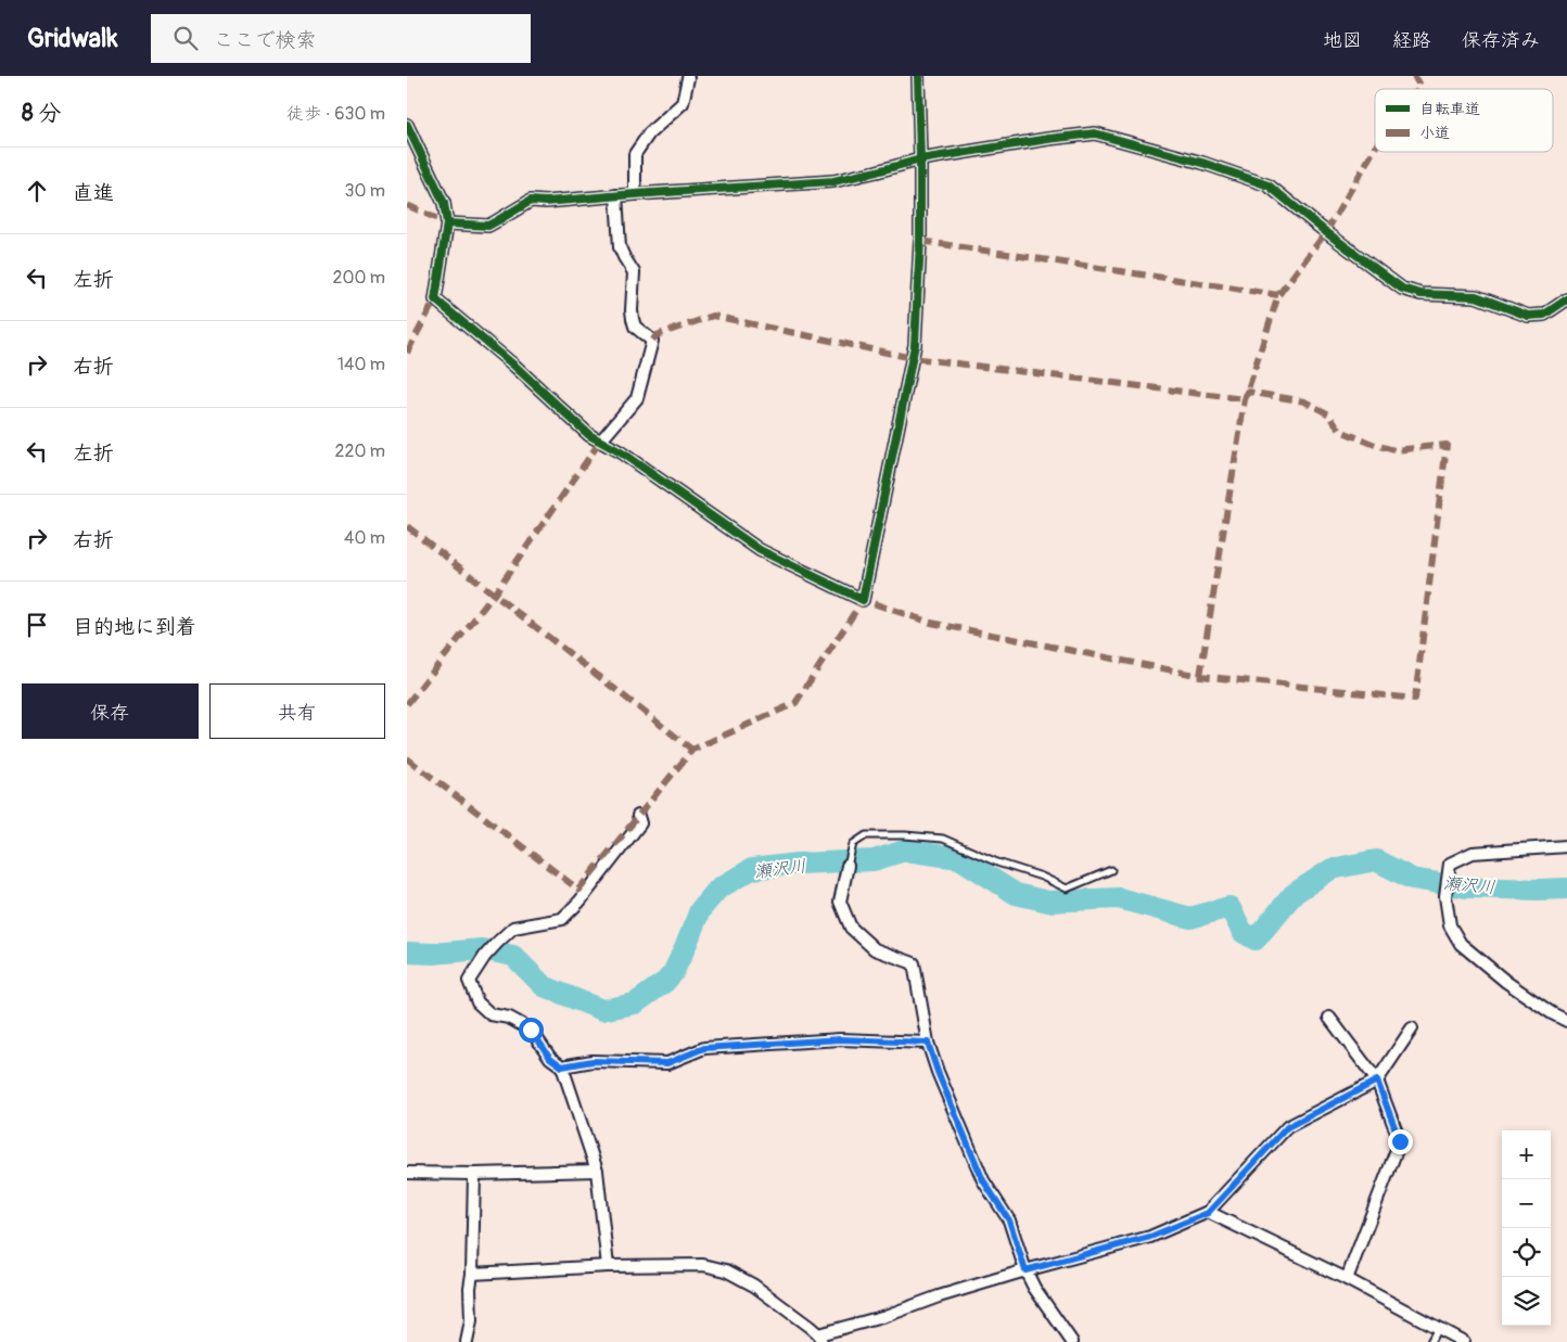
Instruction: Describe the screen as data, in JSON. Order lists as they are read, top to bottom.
{
  "water": ["瀬沢川"],
  "legend": ["自転車道", "小道"],
  "page": {
    "header": "Gridwalk",
    "search": "ここで検索",
    "nav": ["地図", "経路", "保存済み"],
    "heading": ["8 分", "徒歩 · 630 m"],
    "list": [
      ["直進", "30 m"],
      ["左折", "200 m"],
      ["右折", "140 m"],
      ["左折", "220 m"],
      ["右折", "40 m"],
      "目的地に到着"
    ],
    "buttons": ["保存", "共有"],
    "map_buttons": ["+", "−"]
  }
}
